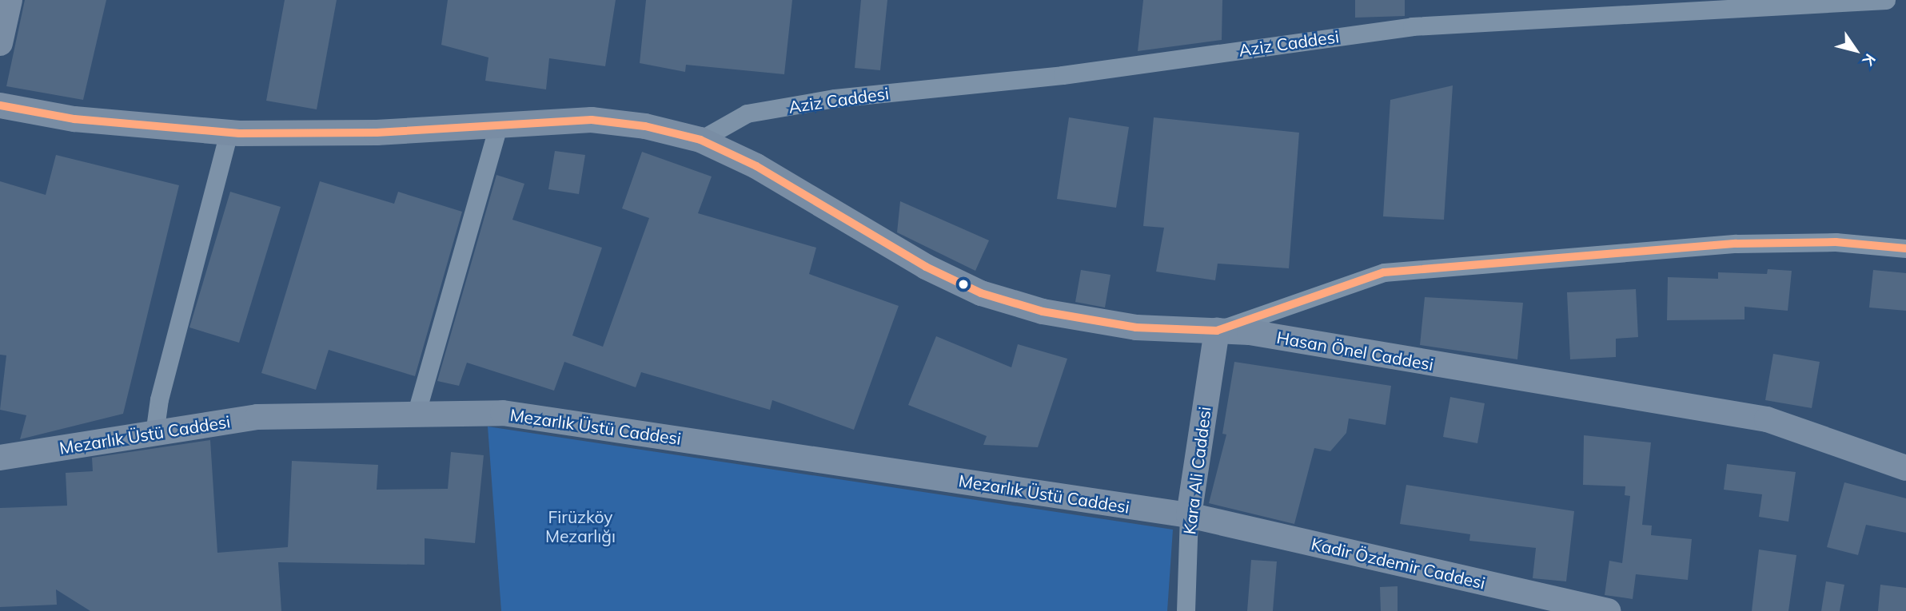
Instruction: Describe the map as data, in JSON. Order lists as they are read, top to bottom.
{
  "streets": {
    "street": [
      "Aziz Caddesi",
      "Hasan Önel Caddesi",
      "Mezarlık Üstü Caddesi",
      "Kara Ali Caddesi",
      "Kadir Özdemir Caddesi"
    ]
  },
  "crossings": [
    ["Aziz Caddesi", "Hasan Önel Caddesi"],
    ["Hasan Önel Caddesi", "Kara Ali Caddesi"],
    ["Mezarlık Üstü Caddesi", "Kara Ali Caddesi"],
    ["Mezarlık Üstü Caddesi", "Kadir Özdemir Caddesi"],
    ["Kara Ali Caddesi", "Kadir Özdemir Caddesi"]
  ],
  "parks": ["Firüzköy Mezarlığı"],
  "north": "bottom right"
}
